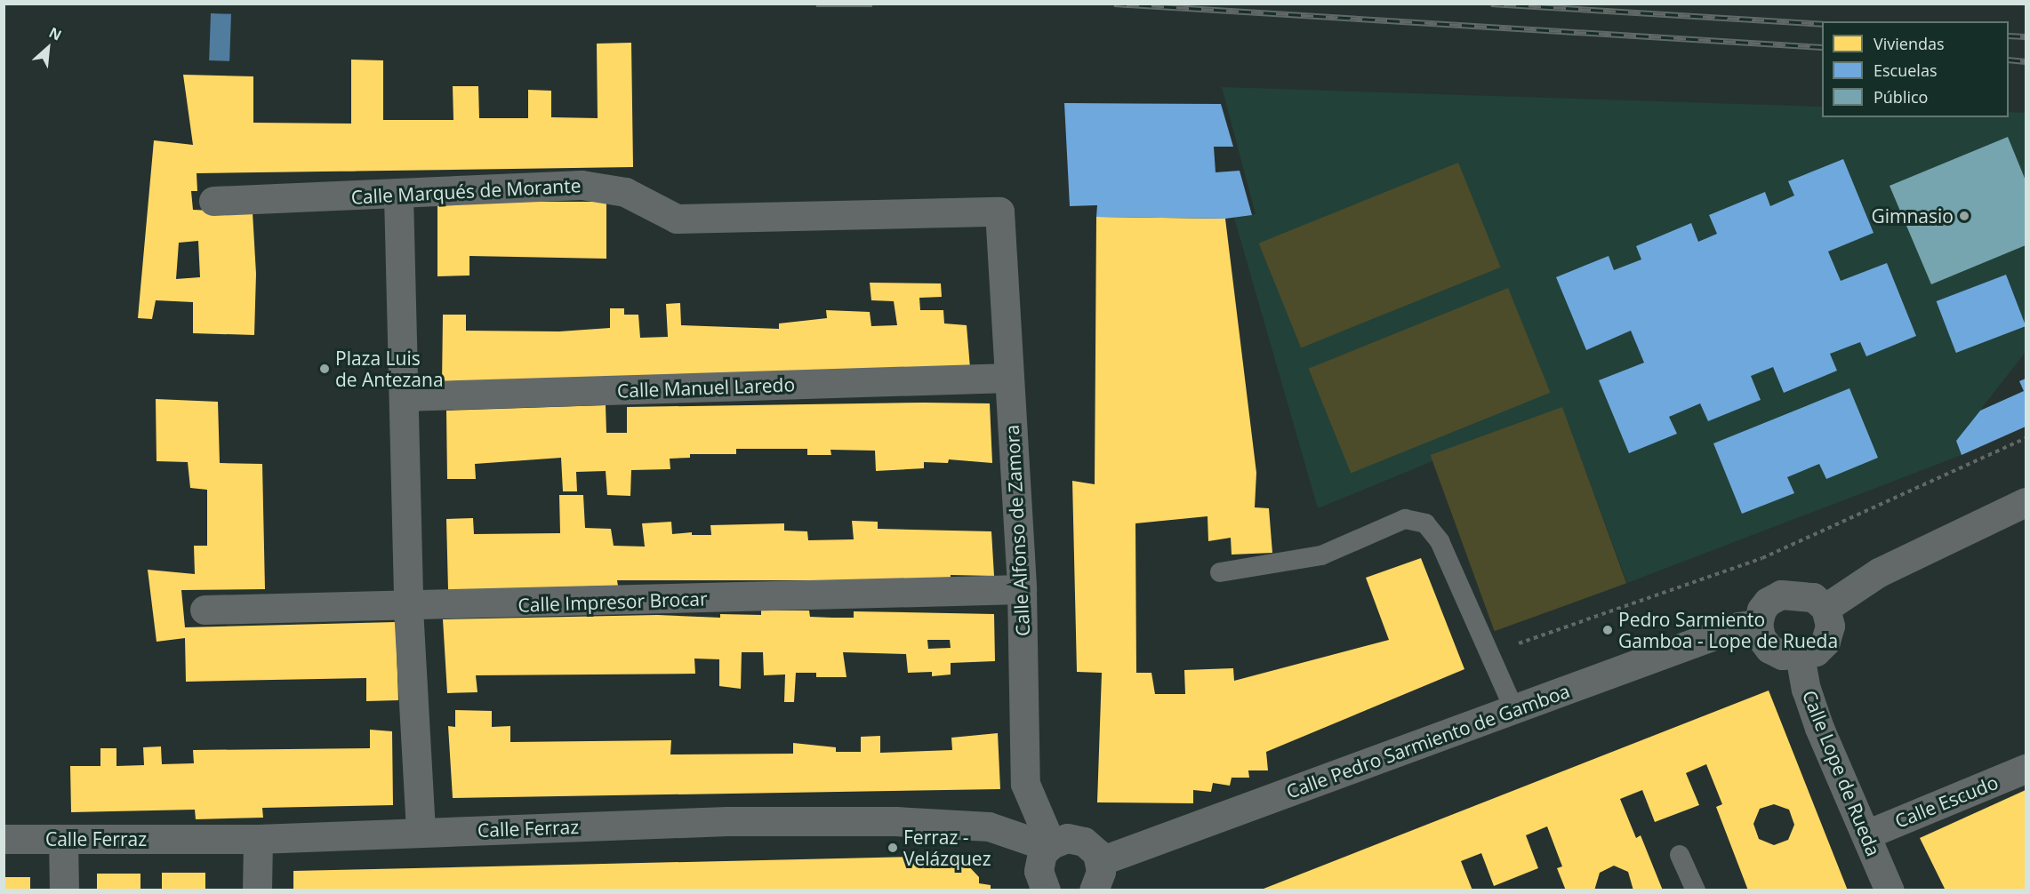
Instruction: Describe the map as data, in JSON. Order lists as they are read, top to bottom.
{
  "streets": {
    "street": [
      "Calle Marqués de Morante",
      "Calle Manuel Laredo",
      "Calle Alfonso de Zamora",
      "Calle Impresor Brocar",
      "Calle Pedro Sarmiento de Gamboa",
      "Calle Lope de Rueda",
      "Calle Escudo",
      "Calle Ferraz"
    ]
  },
  "crossings": [
    ["Calle Marqués de Morante", "Calle Alfonso de Zamora"],
    ["Calle Manuel Laredo", "Calle Alfonso de Zamora"],
    ["Calle Alfonso de Zamora", "Calle Impresor Brocar"],
    ["Calle Alfonso de Zamora", "Calle Ferraz"],
    ["Calle Pedro Sarmiento de Gamboa", "Calle Lope de Rueda"],
    ["Calle Lope de Rueda", "Calle Escudo"]
  ],
  "places": [
    "Gimnasio",
    "Plaza Luis de Antezana",
    "Pedro Sarmiento Gamboa - Lope de Rueda",
    "Ferraz - Velázquez"
  ],
  "legend": ["Viviendas", "Escuelas", "Público"],
  "north": "top right"
}
